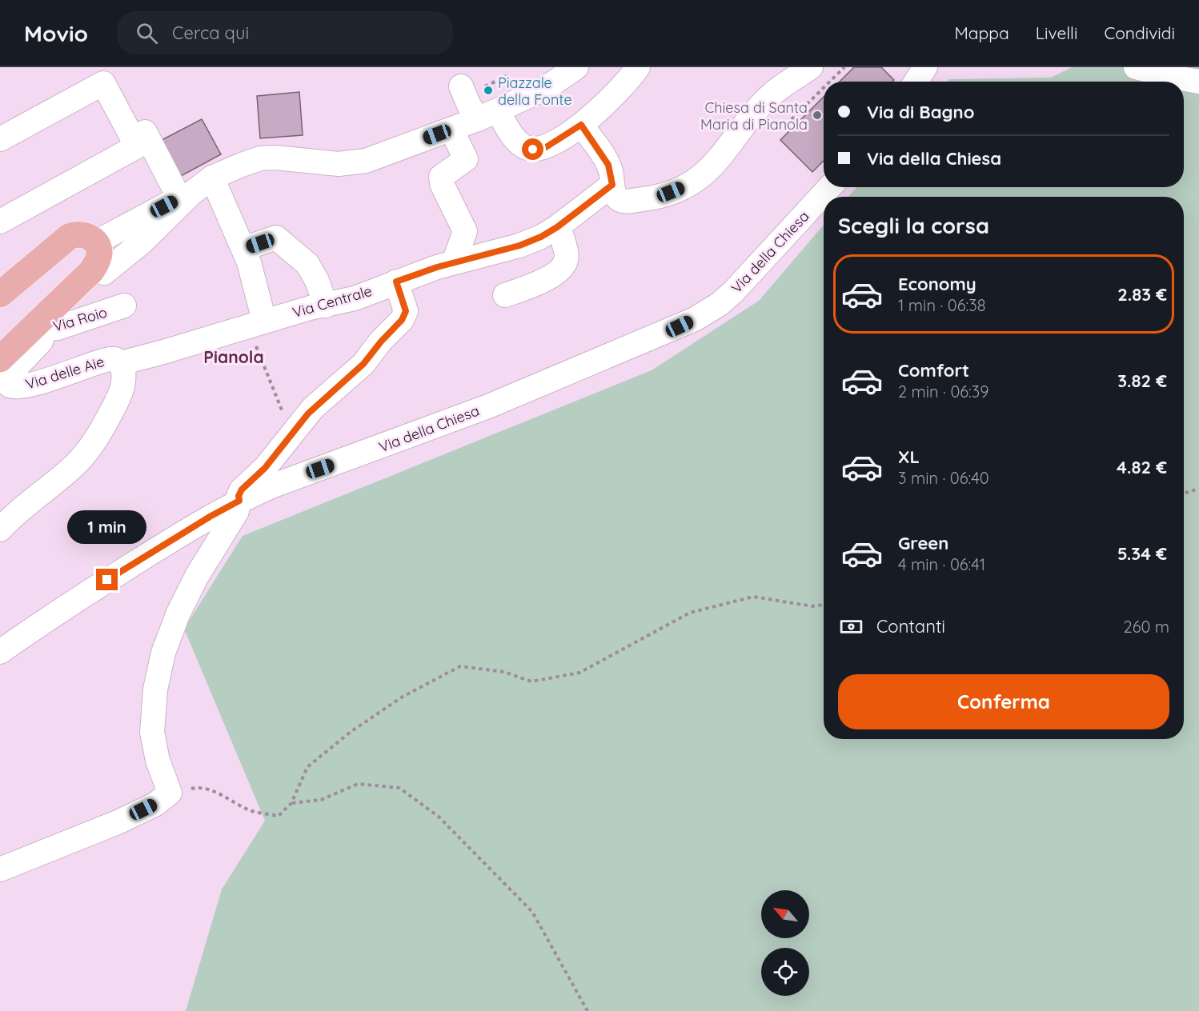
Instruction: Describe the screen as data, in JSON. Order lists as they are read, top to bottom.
{
  "streets": {
    "street": [
      "Via della Chiesa",
      "Via Centrale",
      "Via Roio",
      "Via delle Aie"
    ]
  },
  "crossings": [
    ["Via Centrale", "Via delle Aie"],
    ["Via Roio", "Via delle Aie"]
  ],
  "districts": ["Pianola"],
  "places": ["Piazzale della Fonte", "Chiesa di Santa Maria di Pianola"],
  "north": "top left",
  "page": {
    "header": "Movio",
    "search": "Cerca qui",
    "nav": ["Mappa", "Livelli", "Condividi"],
    "banner": ["Via di Bagno", "Via della Chiesa"],
    "heading": "Scegli la corsa",
    "list": [
      {
        "name": "Economy",
        "note": "1 min · 06:38",
        "value": "2.83 €"
      },
      {
        "name": "Comfort",
        "note": "2 min · 06:39",
        "value": "3.82 €"
      },
      {
        "name": "XL",
        "note": "3 min · 06:40",
        "value": "4.82 €"
      },
      {
        "name": "Green",
        "note": "4 min · 06:41",
        "value": "5.34 €"
      }
    ],
    "bubble": "1 min",
    "pay": ["Contanti", "260 m"],
    "buttons": "Conferma"
  }
}
